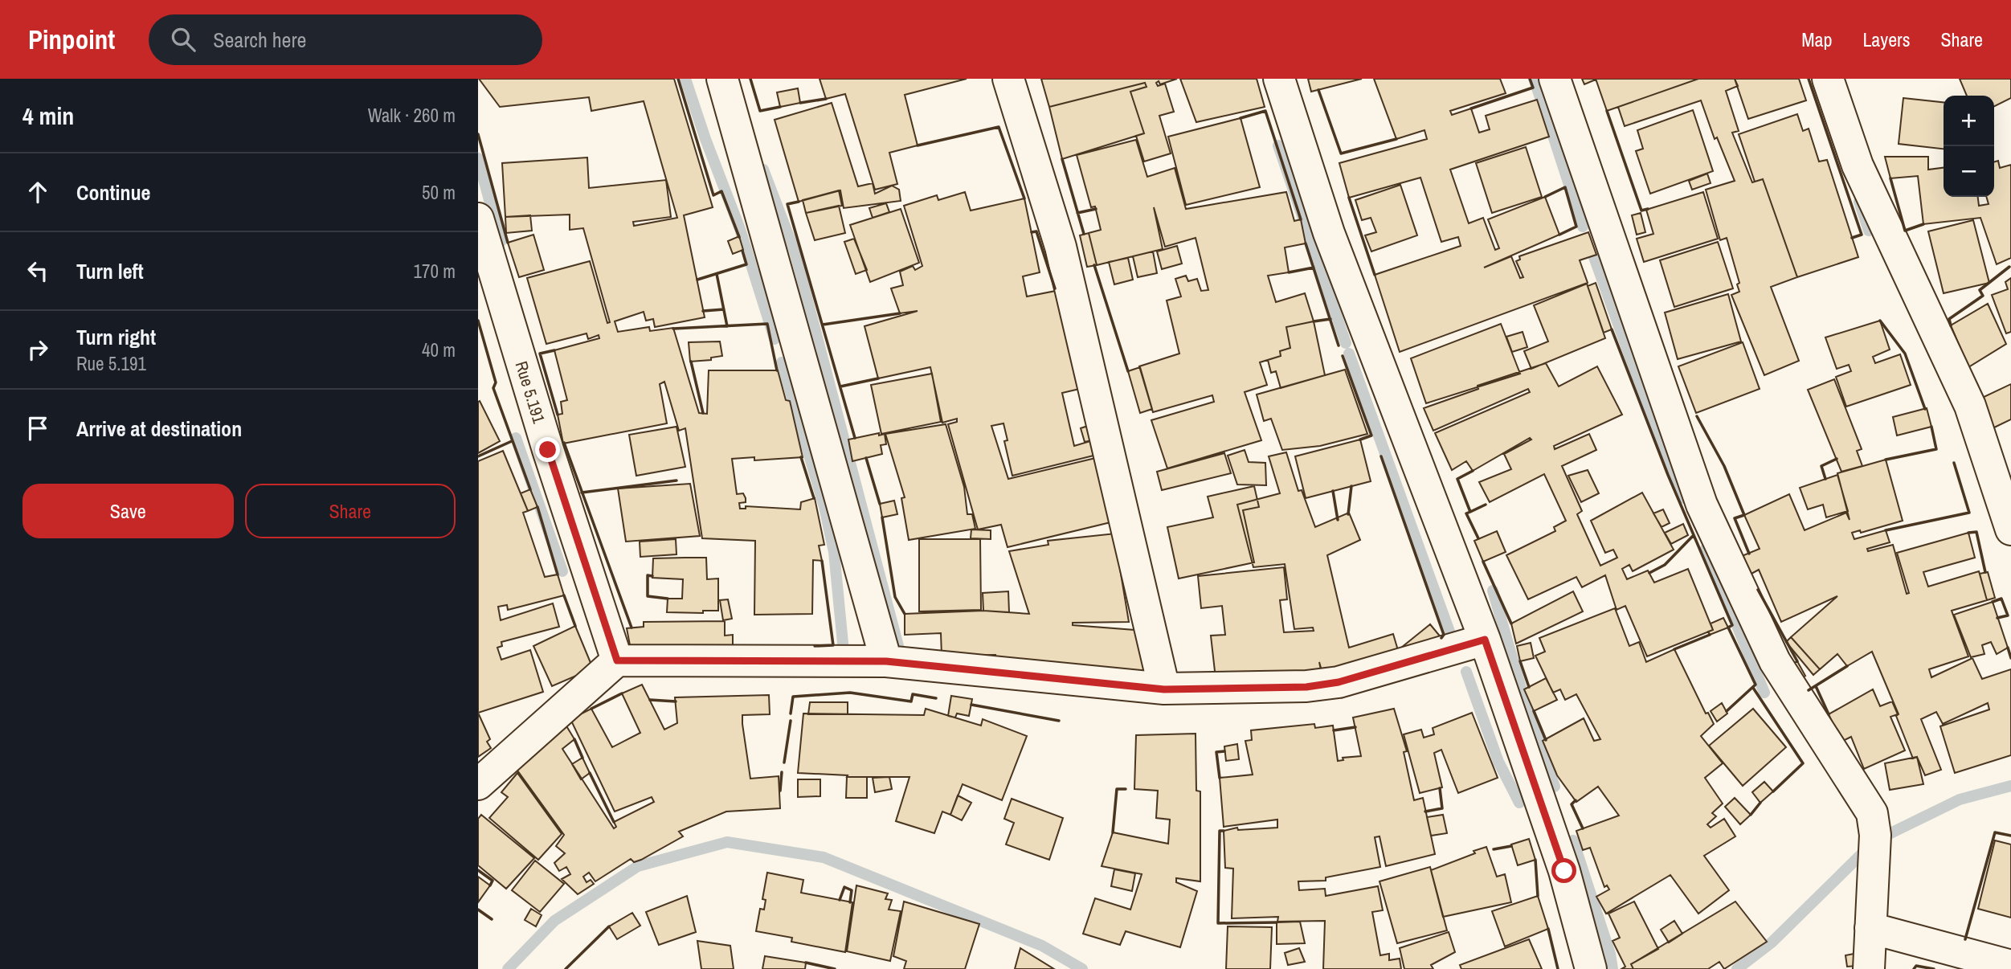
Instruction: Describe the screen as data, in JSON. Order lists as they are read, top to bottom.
{
  "streets": {
    "street": ["Rue 5.191"]
  },
  "page": {
    "header": "Pinpoint",
    "search": "Search here",
    "nav": ["Map", "Layers", "Share"],
    "heading": ["4 min", "Walk · 260 m"],
    "map_buttons": ["+", "−"],
    "list": [
      ["Continue", "50 m"],
      ["Turn left", "170 m"],
      ["Turn right", "Rue 5.191", "40 m"],
      "Arrive at destination"
    ],
    "buttons": ["Save", "Share"]
  }
}
